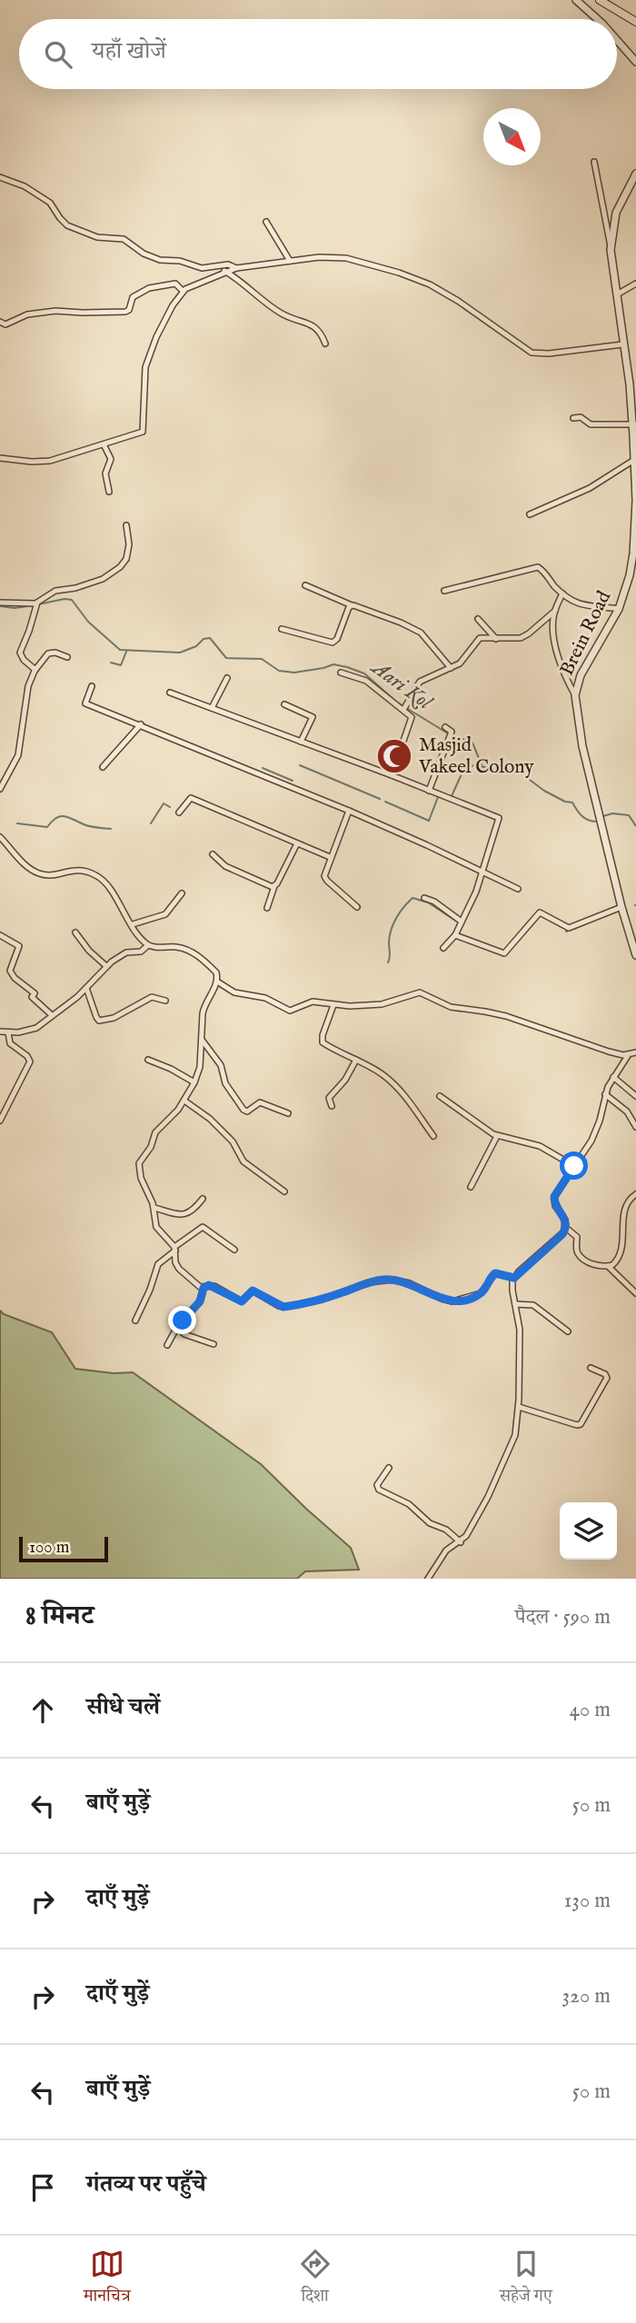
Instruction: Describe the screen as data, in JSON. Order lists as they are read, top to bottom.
{
  "streets": {
    "street": ["Brein Road"]
  },
  "water": ["Aari Kol"],
  "places": {
    "mosque": ["Masjid Vakeel Colony"]
  },
  "scale_bar": "100 m",
  "north": "bottom right",
  "page": {
    "search": "यहाँ खोजें",
    "scale": "100 m",
    "heading": ["8 मिनट", "पैदल · 590 m"],
    "list": [
      ["सीधे चलें", "40 m"],
      ["बाएँ मुड़ें", "50 m"],
      ["दाएँ मुड़ें", "130 m"],
      ["दाएँ मुड़ें", "320 m"],
      ["बाएँ मुड़ें", "50 m"],
      "गंतव्य पर पहुँचे"
    ],
    "nav": ["मानचित्र", "दिशा", "सहेजे गए"]
  }
}
